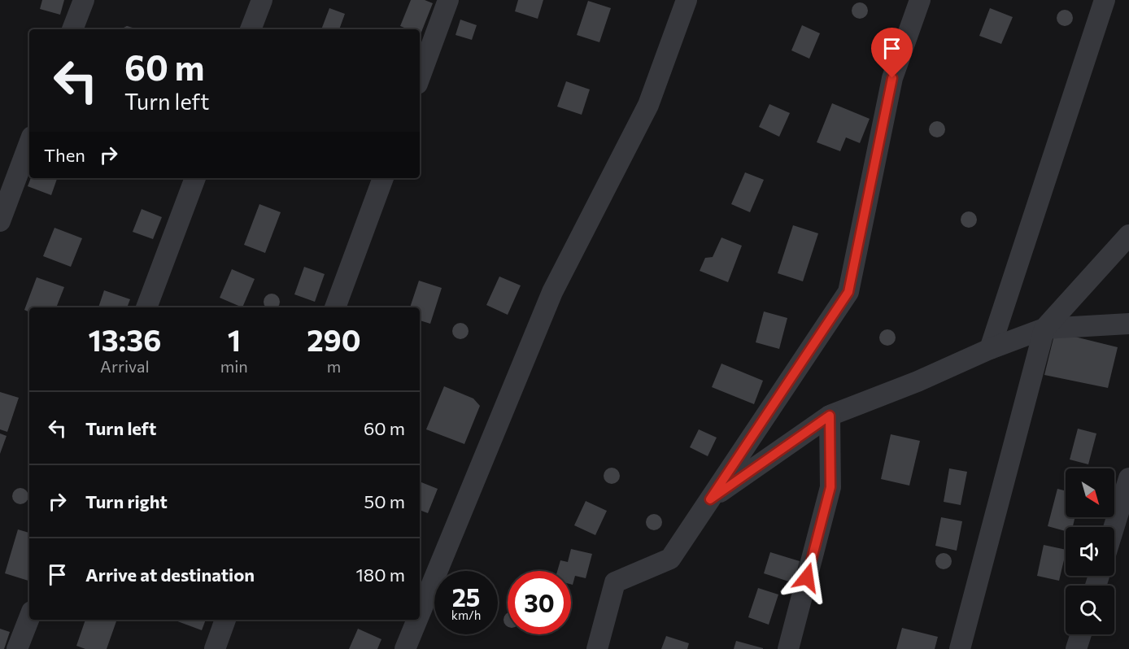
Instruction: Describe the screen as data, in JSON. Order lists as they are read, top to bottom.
{
  "north": "bottom right",
  "page": {
    "turn": ["60 m", "Turn left"],
    "then": "Then",
    "eta": [
      "13:36",
      "Arrival",
      "1",
      "min",
      "290",
      "m"
    ],
    "list": [
      {
        "name": "Turn left",
        "value": "60 m"
      },
      {
        "name": "Turn right",
        "value": "50 m"
      },
      {
        "name": "Arrive at destination",
        "value": "180 m"
      }
    ],
    "speed": "25 km/h",
    "limit": "30"
  }
}
